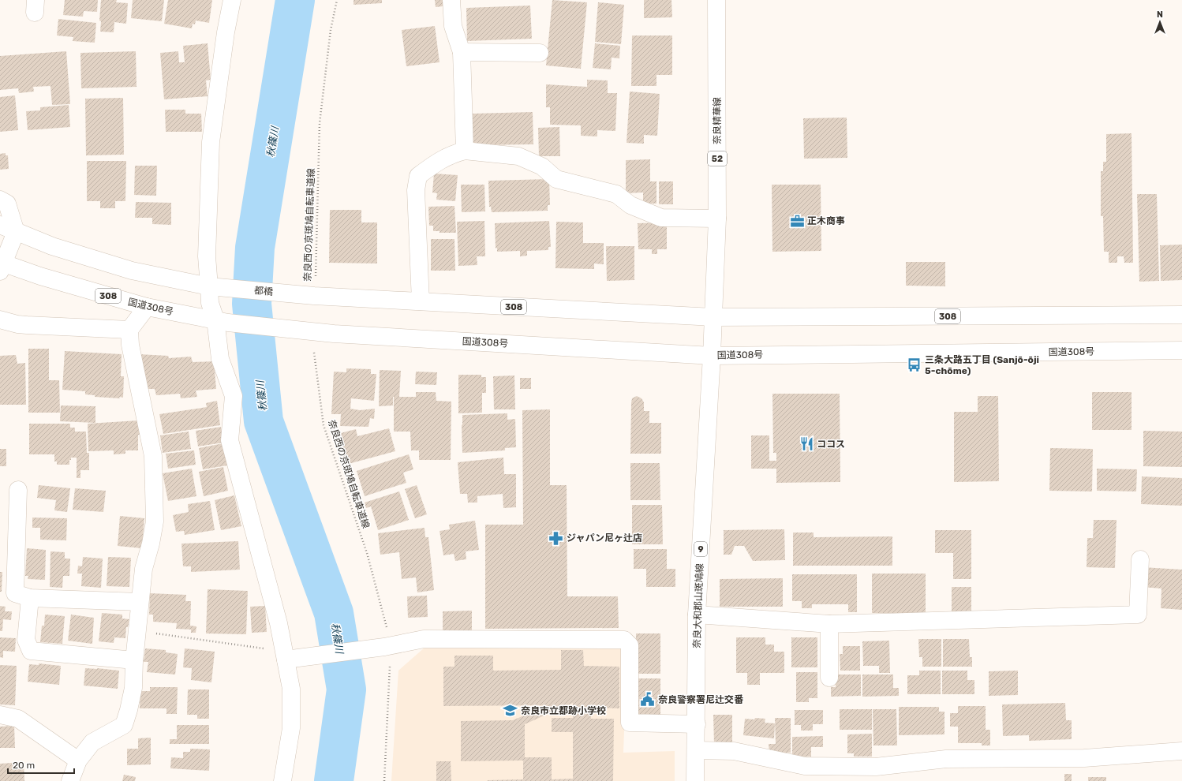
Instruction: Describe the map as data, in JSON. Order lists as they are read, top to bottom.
{
  "streets": {
    "main road": [
      "奈良精華線",
      "52",
      "都橋",
      "308",
      "国道308号",
      "9",
      "奈良大和郡山斑鳩線"
    ],
    "path": ["奈良西の京斑鳩自転車道線"]
  },
  "crossings": [
    ["奈良精華線", "308"],
    ["奈良精華線", "奈良大和郡山斑鳩線"],
    ["奈良西の京斑鳩自転車道線", "都橋"],
    ["奈良西の京斑鳩自転車道線", "308"],
    ["奈良西の京斑鳩自転車道線", "国道308号"],
    ["都橋", "308"],
    ["308", "国道308号"],
    ["308", "奈良大和郡山斑鳩線"],
    ["国道308号", "奈良大和郡山斑鳩線"]
  ],
  "water": ["秋篠川"],
  "places": {
    "office": ["正木商事"],
    "bus stop": ["三条大路五丁目 (Sanjō-ōji 5-chōme)"],
    "restaurant": ["ココス"],
    "pharmacy": ["ジャパン尼ヶ辻店"],
    "public building": ["奈良警察署尼辻交番"],
    "school or university": ["奈良市立都跡小学校"]
  },
  "scale_bar": "20 m",
  "north": "top"
}
